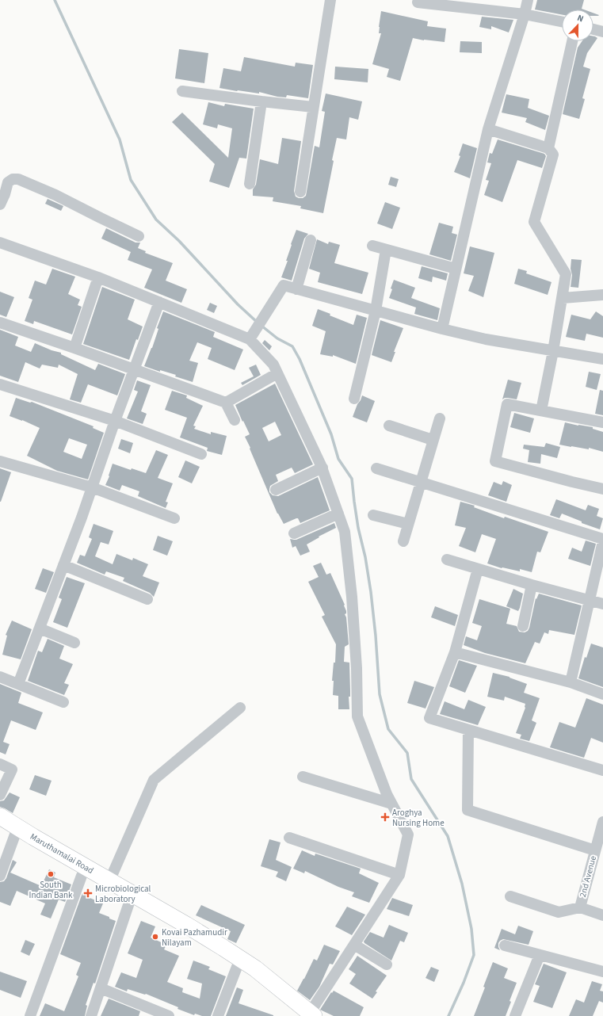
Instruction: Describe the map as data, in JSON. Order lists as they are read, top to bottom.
{
  "streets": {
    "main road": ["Maruthamalai Road"],
    "street": ["2nd Avenue"]
  },
  "places": {
    "health": ["Aroghya Nursing Home", "Microbiological Laboratory"],
    "other": ["South Indian Bank", "Kovai Pazhamudir Nilayam"]
  },
  "north": "top"
}
